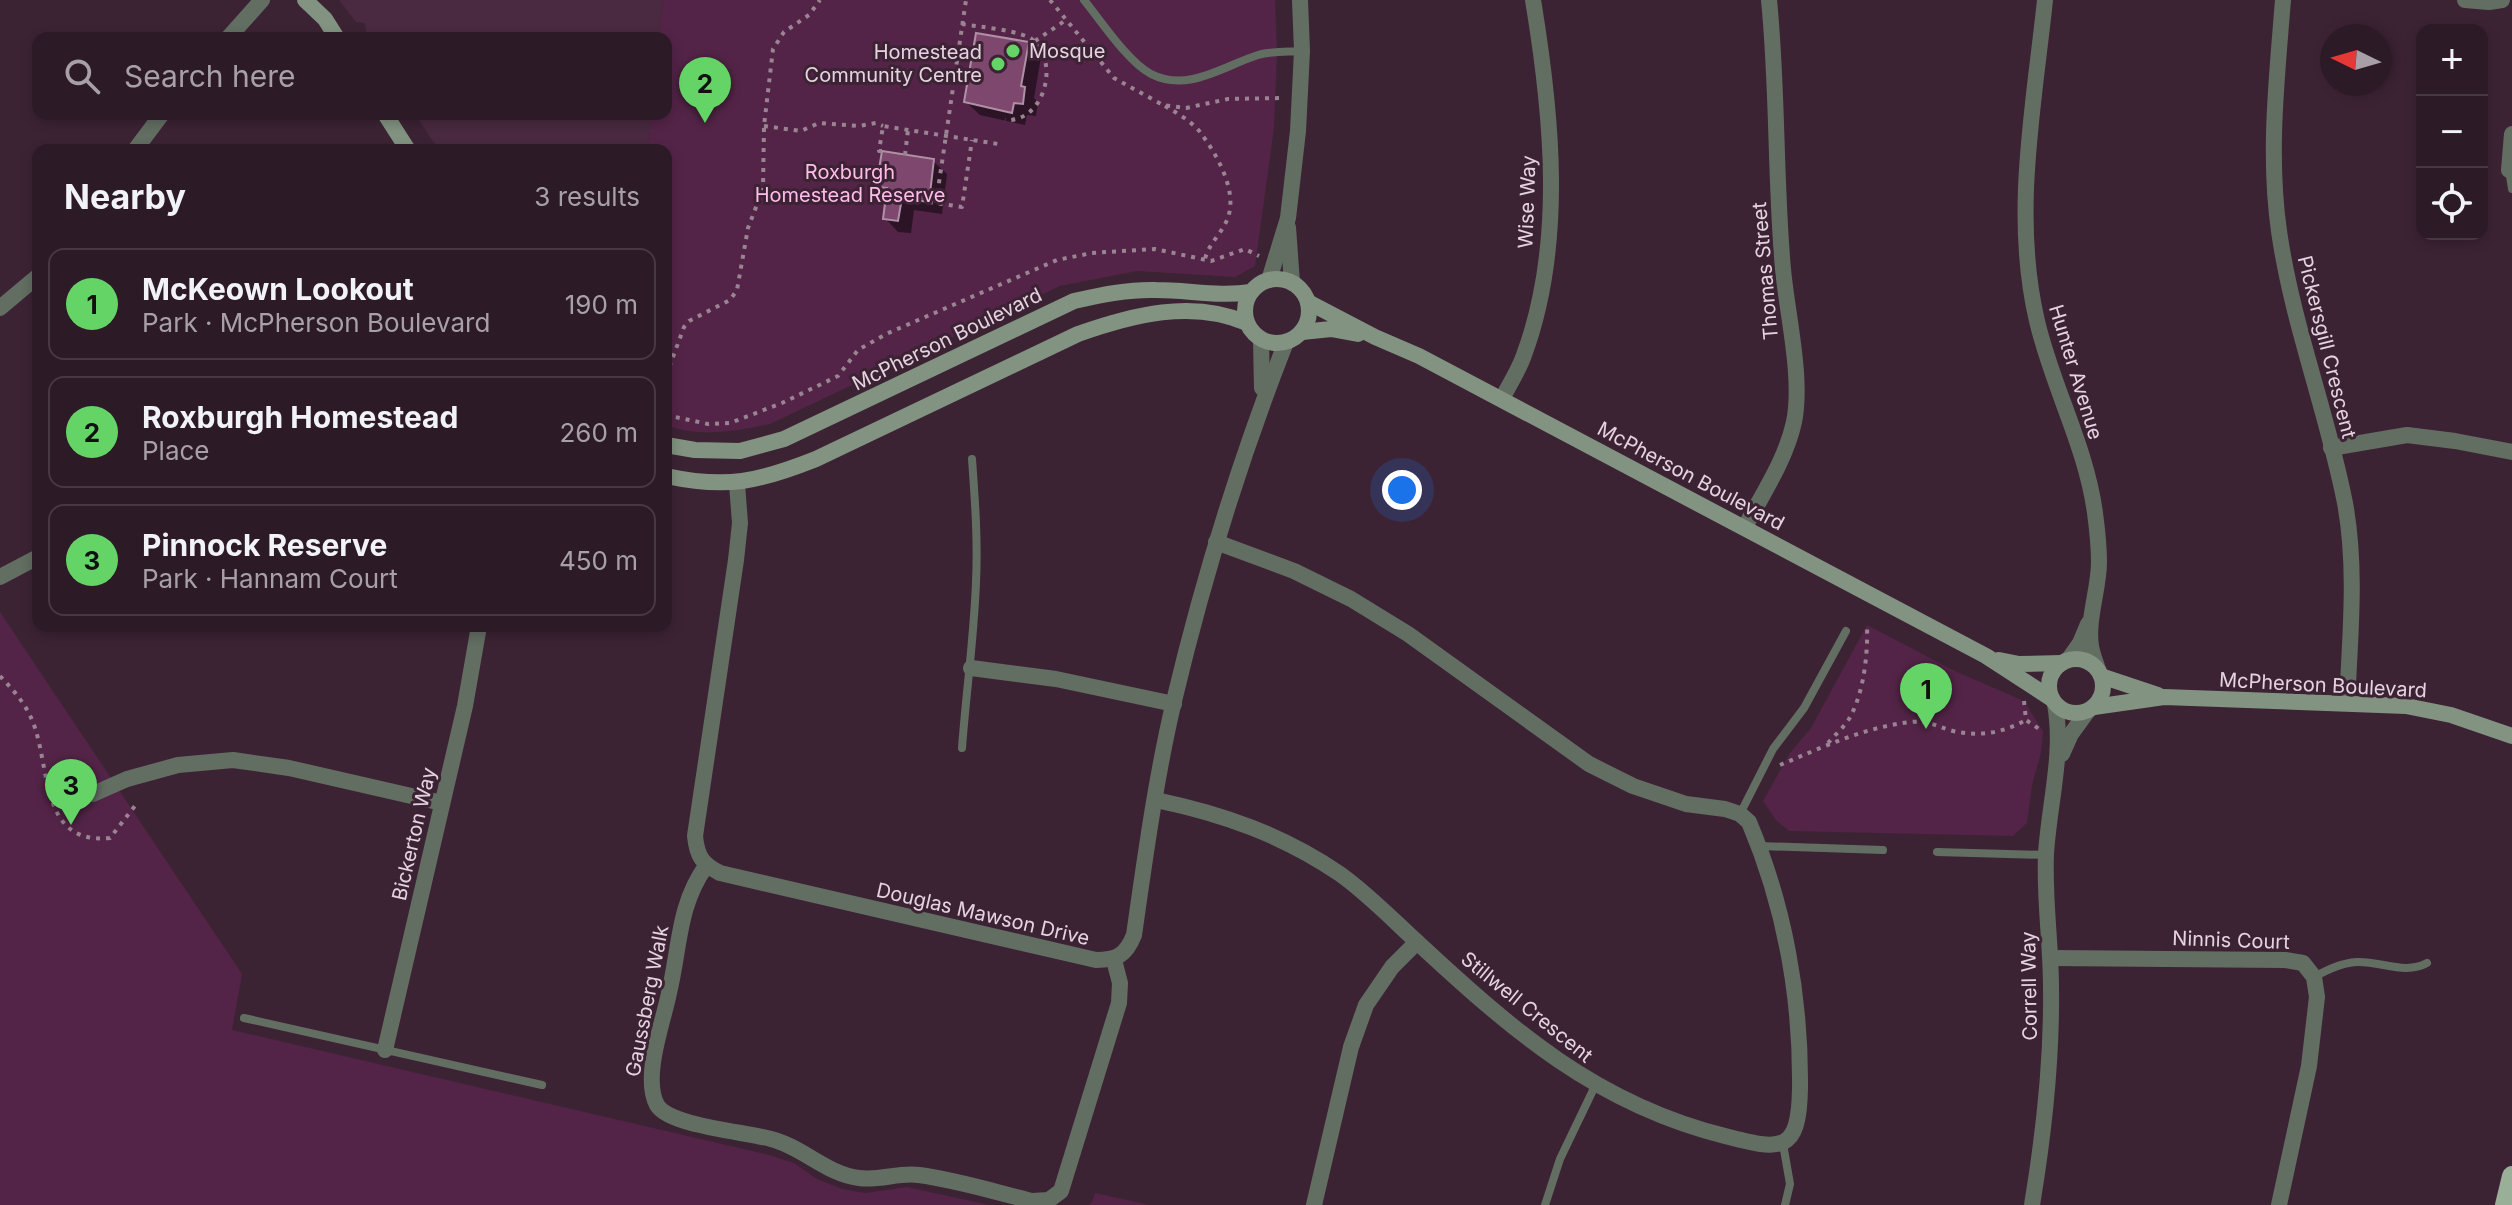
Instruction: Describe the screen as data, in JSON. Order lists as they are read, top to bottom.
{
  "streets": {
    "street": [
      "Wise Way",
      "Thomas Street",
      "McPherson Boulevard",
      "Pickersgill Crescent",
      "Hunter Avenue",
      "Bickerton Way",
      "Douglas Mawson Drive",
      "Ninnis Court",
      "Correll Way",
      "Gaussberg Walk",
      "Stillwell Crescent"
    ]
  },
  "crossings": [
    ["Wise Way", "McPherson Boulevard"],
    ["Thomas Street", "McPherson Boulevard"],
    ["McPherson Boulevard", "Pickersgill Crescent"],
    ["McPherson Boulevard", "Hunter Avenue"],
    ["McPherson Boulevard", "Douglas Mawson Drive"],
    ["McPherson Boulevard", "Correll Way"],
    ["Hunter Avenue", "Correll Way"],
    ["Douglas Mawson Drive", "Gaussberg Walk"],
    ["Douglas Mawson Drive", "Stillwell Crescent"],
    ["Ninnis Court", "Correll Way"]
  ],
  "parks": ["Roxburgh Homestead Reserve"],
  "places": ["Mosque", "Homestead Community Centre"],
  "north": "left",
  "page": {
    "map_buttons": ["+", "−"],
    "search": "Search here",
    "pins": ["2", "1", "3"],
    "heading": ["Nearby", "3 results"],
    "list": [
      {
        "mark": "1",
        "name": "McKeown Lookout",
        "note": "Park · McPherson Boulevard",
        "value": "190 m"
      },
      {
        "mark": "2",
        "name": "Roxburgh Homestead",
        "note": "Place",
        "value": "260 m"
      },
      {
        "mark": "3",
        "name": "Pinnock Reserve",
        "note": "Park · Hannam Court",
        "value": "450 m"
      }
    ]
  }
}
